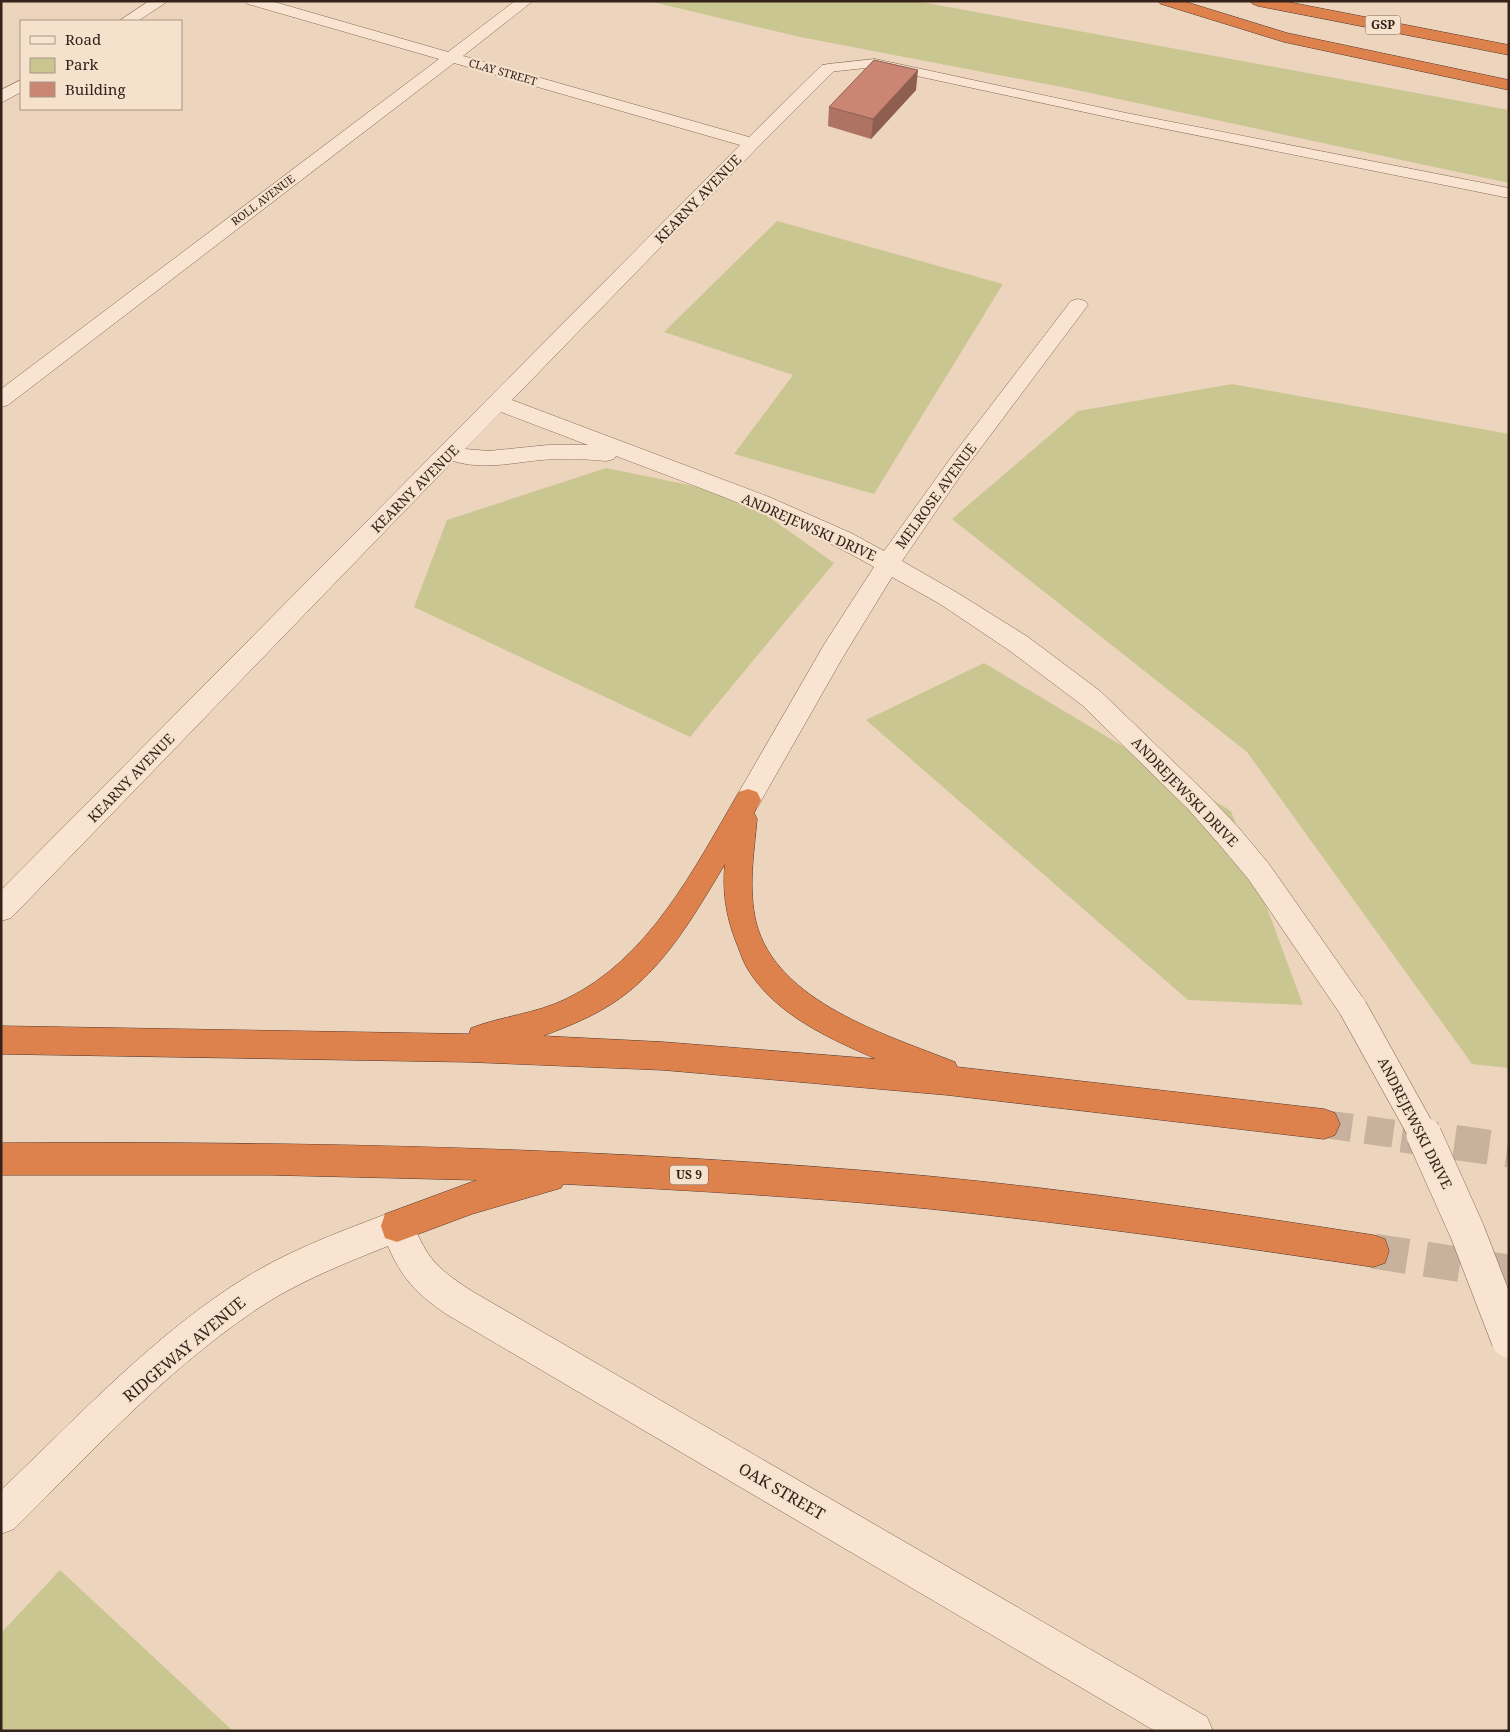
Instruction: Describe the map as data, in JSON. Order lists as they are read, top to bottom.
{
  "streets": {
    "highway": ["GSP", "US 9"],
    "street": [
      "CLAY STREET",
      "KEARNY AVENUE",
      "ROLL AVENUE",
      "MELROSE AVENUE",
      "ANDREJEWSKI DRIVE",
      "RIDGEWAY AVENUE",
      "OAK STREET"
    ]
  },
  "crossings": [
    ["CLAY STREET", "KEARNY AVENUE"],
    ["CLAY STREET", "ROLL AVENUE"],
    ["KEARNY AVENUE", "ANDREJEWSKI DRIVE"],
    ["MELROSE AVENUE", "ANDREJEWSKI DRIVE"],
    ["RIDGEWAY AVENUE", "OAK STREET"]
  ],
  "legend": ["Road", "Park", "Building"]
}
